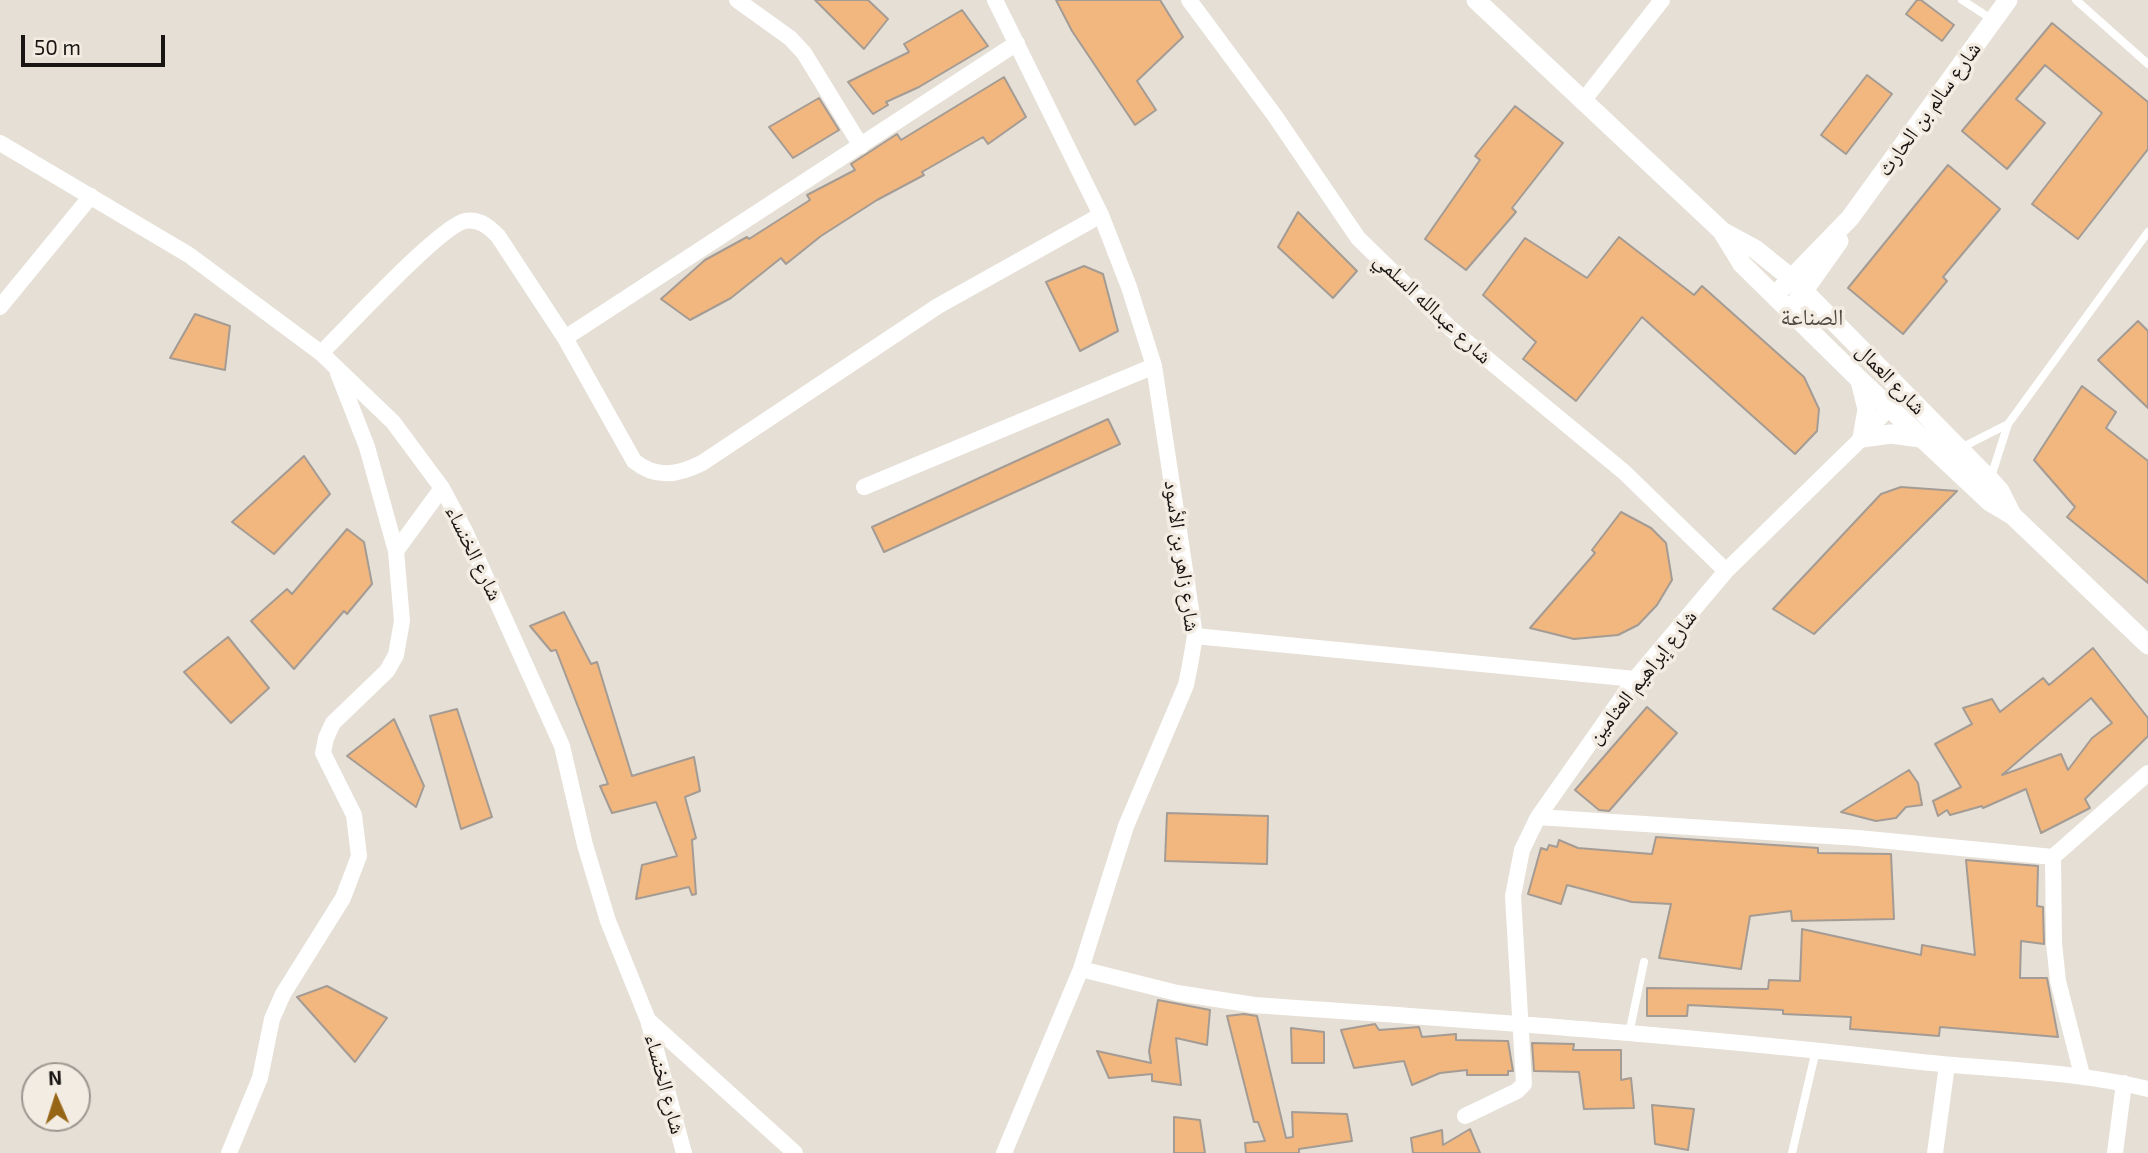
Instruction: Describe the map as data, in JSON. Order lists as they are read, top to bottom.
{
  "streets": {
    "street": [
      "شارع سالم بن الحارث",
      "شارع عبدالله السلمي",
      "شارع العمال",
      "شارع الخنساء",
      "شارع زاهر بن الأسود",
      "شارع إبراهيم العثامين"
    ]
  },
  "crossings": [
    ["شارع سالم بن الحارث", "شارع العمال"],
    ["شارع عبدالله السلمي", "شارع إبراهيم العثامين"],
    ["شارع العمال", "شارع إبراهيم العثامين"]
  ],
  "districts": ["الصناعة"],
  "scale_bar": "50 m",
  "north": "top"
}
